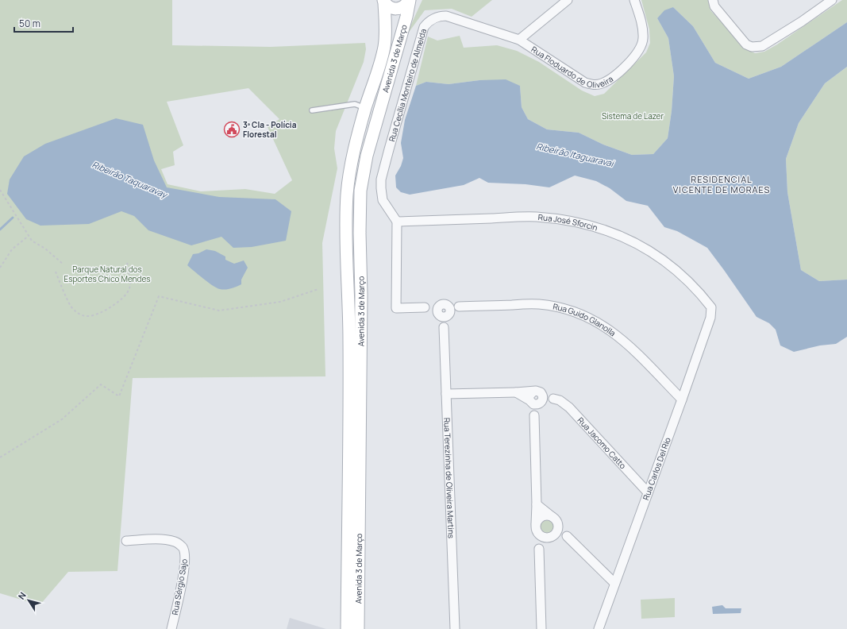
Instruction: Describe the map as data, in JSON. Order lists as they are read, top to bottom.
{
  "streets": {
    "main road": ["Avenida 3 de Março"],
    "street": [
      "Rua Floduardo de Oliveira",
      "Rua Cecília Monteiro de Almeida",
      "Rua José Sforcin",
      "Rua Guido Glanolla",
      "Rua Jacomo Catto",
      "Rua Carlos Del Rio",
      "Rua Terezinha de Oliveira Martins",
      "Rua Sérgio Sajo"
    ]
  },
  "crossings": [
    ["Rua Floduardo de Oliveira", "Rua Cecília Monteiro de Almeida"],
    ["Rua Cecília Monteiro de Almeida", "Rua José Sforcin"],
    ["Rua Cecília Monteiro de Almeida", "Rua Guido Glanolla"],
    ["Rua José Sforcin", "Rua Guido Glanolla"],
    ["Rua José Sforcin", "Rua Carlos Del Rio"],
    ["Rua Guido Glanolla", "Rua Carlos Del Rio"],
    ["Rua Guido Glanolla", "Rua Terezinha de Oliveira Martins"],
    ["Rua Jacomo Catto", "Rua Carlos Del Rio"],
    ["Rua Jacomo Catto", "Rua Terezinha de Oliveira Martins"]
  ],
  "districts": ["RESIDENCIAL VICENTE DE MORAES"],
  "water": ["Ribeirão Itaguaravai", "Ribeirão Taquaravay"],
  "parks": ["Sistema de Lazer", "Parque Natural dos Esportes Chico Mendes"],
  "places": {
    "public building": ["3ª CIa - Polícia Florestal"]
  },
  "scale_bar": "50 m",
  "north": "top left"
}
